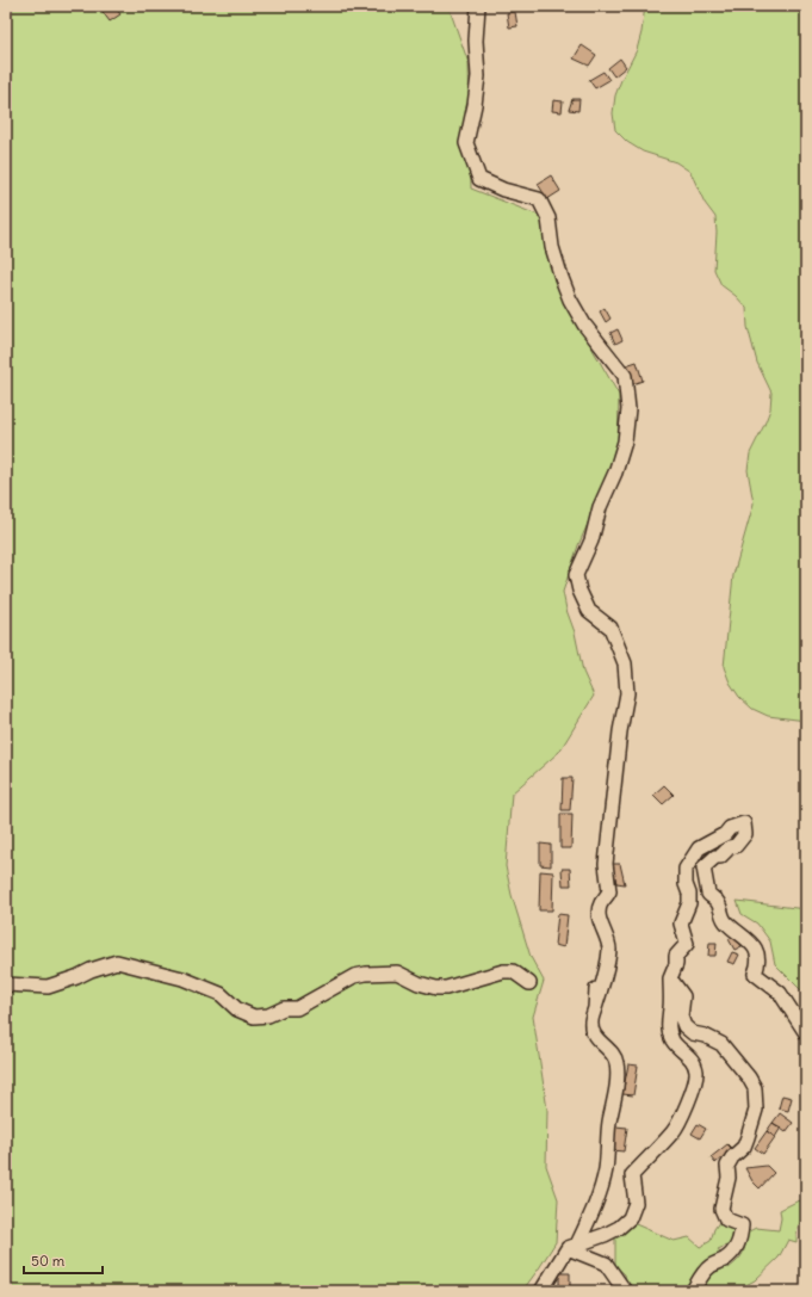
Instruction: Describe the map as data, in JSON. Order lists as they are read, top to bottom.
{
  "scale_bar": "50 m"
}
